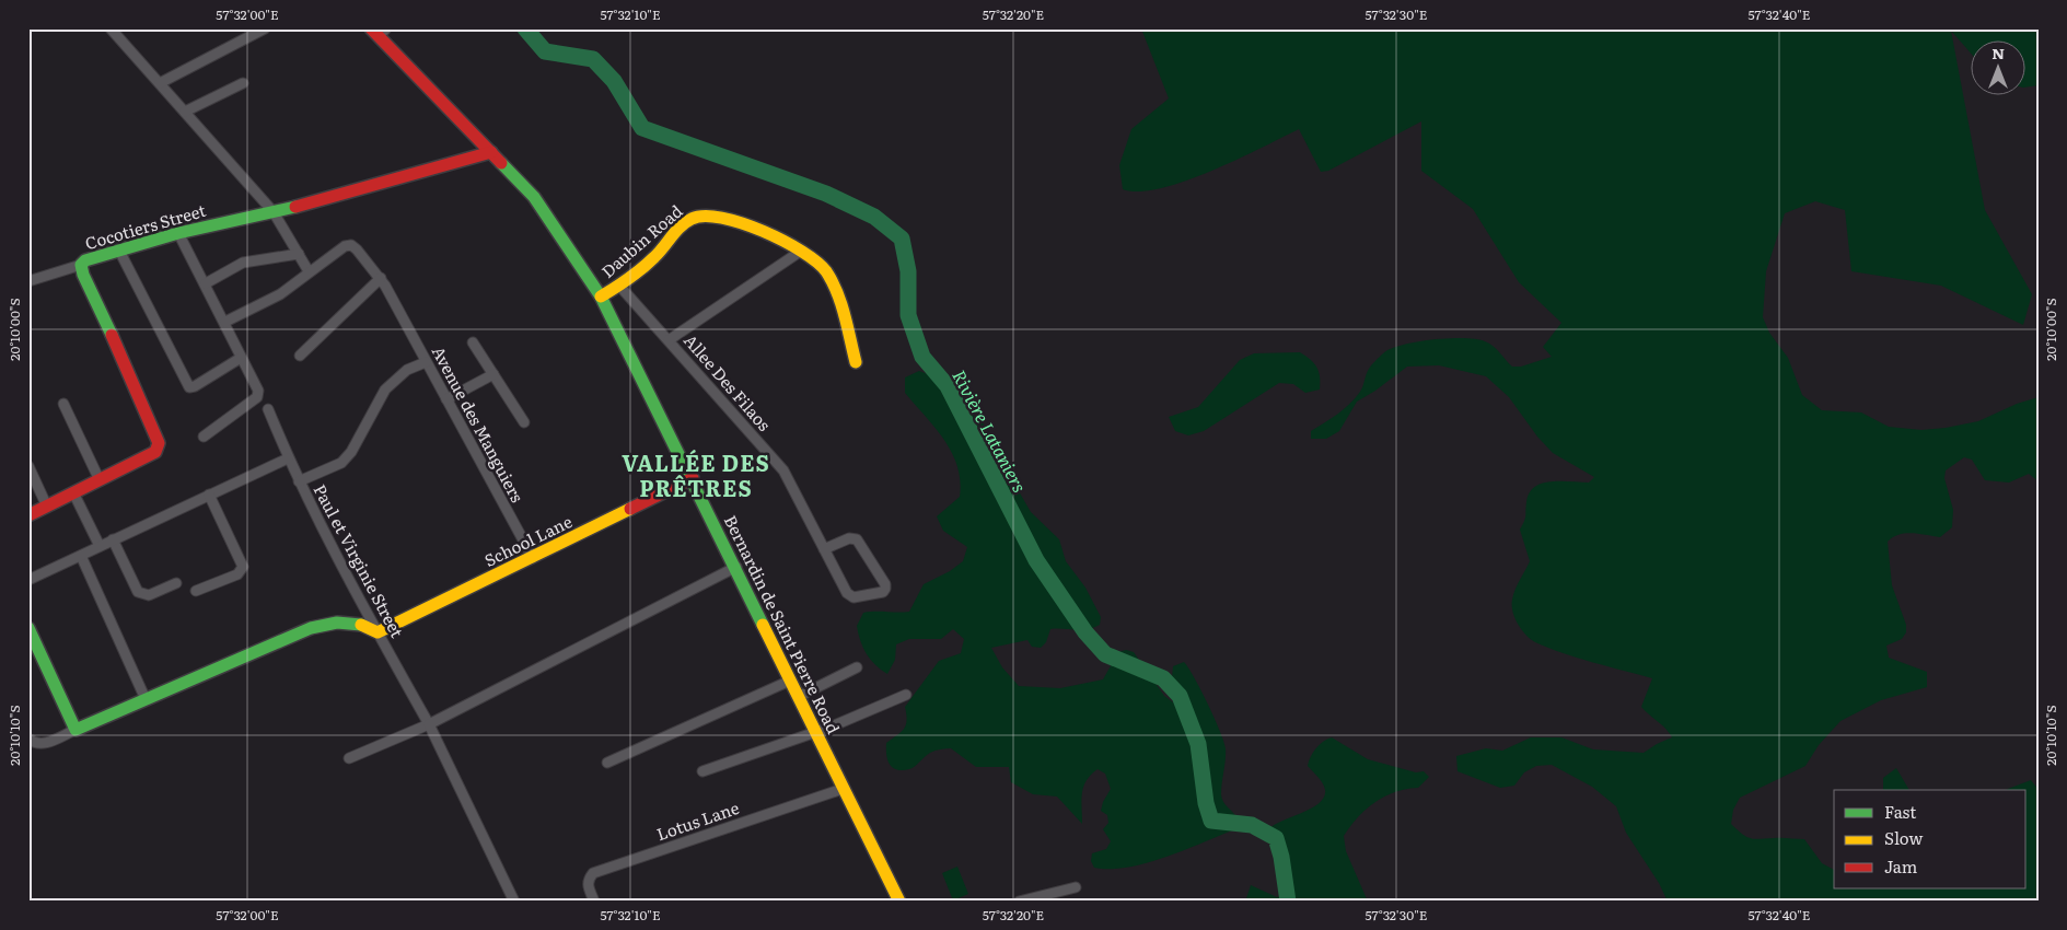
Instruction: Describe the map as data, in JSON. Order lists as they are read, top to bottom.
{
  "streets": {
    "street": [
      "Cocotiers Street",
      "Daubin Road",
      "Allee Des Filaos",
      "Avenue des Manguiers",
      "School Lane",
      "Paul et Virginie Street",
      "Bernardin de Saint Pierre Road",
      "Lotus Lane"
    ]
  },
  "crossings": [
    ["Cocotiers Street", "Bernardin de Saint Pierre Road"],
    ["Daubin Road", "Allee Des Filaos"],
    ["Daubin Road", "Bernardin de Saint Pierre Road"],
    ["Avenue des Manguiers", "School Lane"],
    ["School Lane", "Paul et Virginie Street"],
    ["School Lane", "Bernardin de Saint Pierre Road"],
    ["Bernardin de Saint Pierre Road", "Lotus Lane"]
  ],
  "districts": ["VALLÉE DES PRÊTRES"],
  "water": ["Rivière Lataniers"],
  "legend": ["Fast", "Slow", "Jam"],
  "north": "top",
  "coordinates": [
    "57°32'00\"E",
    "57°32'10\"E",
    "57°32'20\"E",
    "57°32'30\"E",
    "57°32'40\"E",
    "20°10'00\"S",
    "20°10'10\"S"
  ]
}
